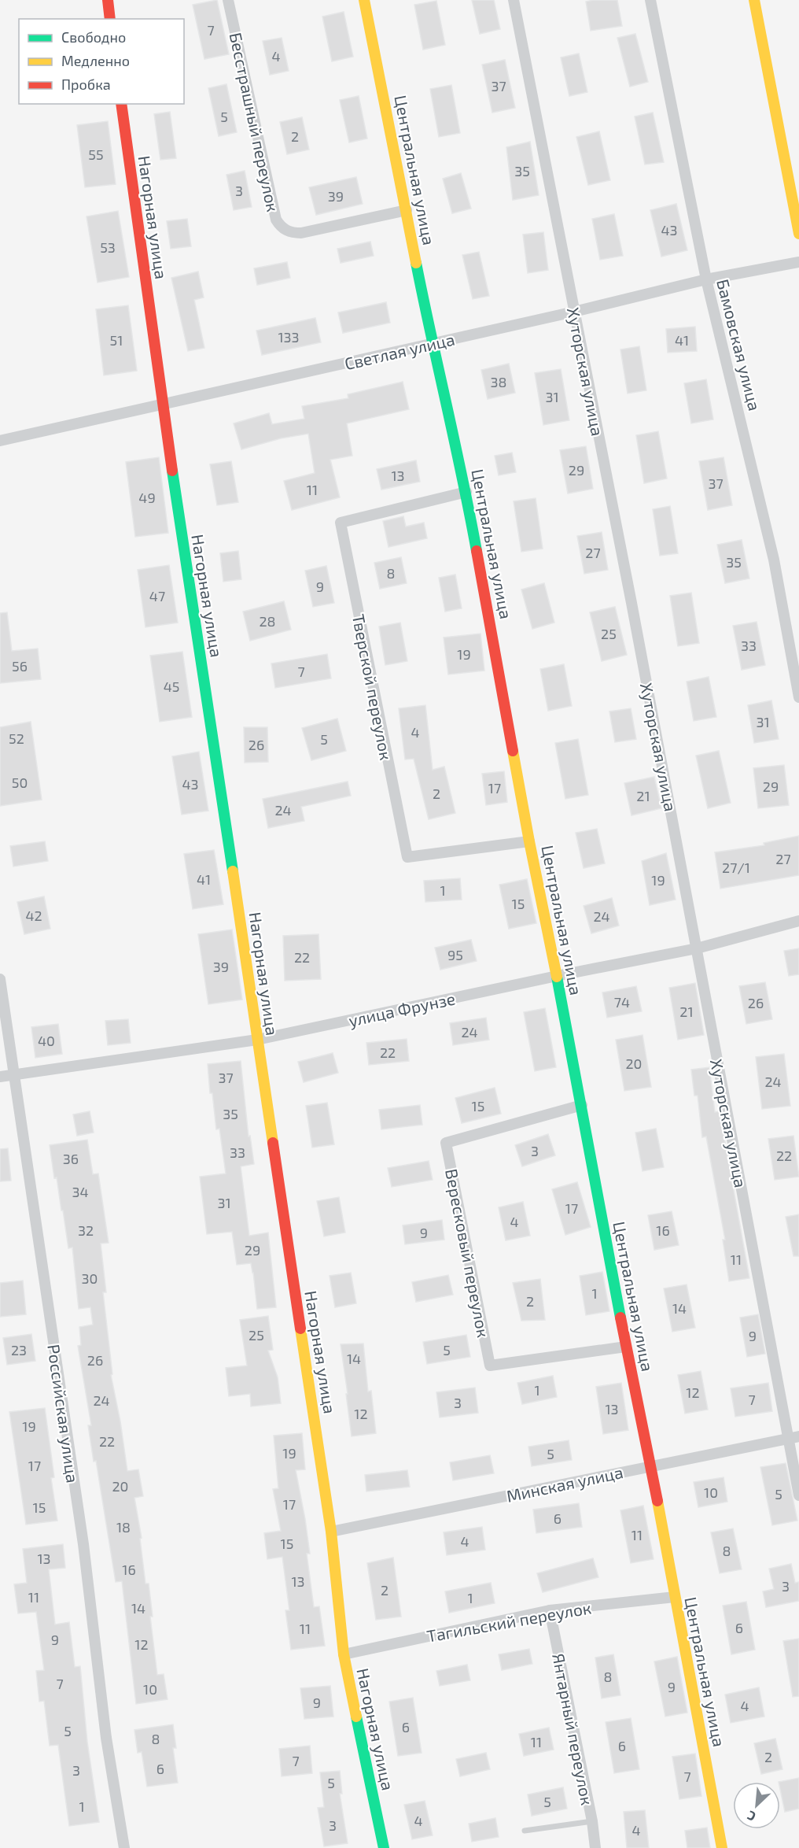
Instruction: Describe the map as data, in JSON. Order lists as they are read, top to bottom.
{
  "streets": {
    "street": [
      "Бесстрашный переулок",
      "Центральная улица",
      "Нагорная улица",
      "Бамовская улица",
      "Светлая улица",
      "Хуторская улица",
      "Тверской переулок",
      "улица Фрунзе",
      "Вересковый переулок",
      "Российская улица",
      "Минская улица",
      "Тагильский переулок",
      "Янтарный переулок"
    ]
  },
  "crossings": [
    ["Бесстрашный переулок", "Центральная улица"],
    ["Центральная улица", "Светлая улица"],
    ["Центральная улица", "Тверской переулок"],
    ["Центральная улица", "улица Фрунзе"],
    ["Центральная улица", "Вересковый переулок"],
    ["Центральная улица", "Минская улица"],
    ["Центральная улица", "Тагильский переулок"],
    ["Нагорная улица", "Светлая улица"],
    ["Нагорная улица", "улица Фрунзе"],
    ["Нагорная улица", "Минская улица"],
    ["Нагорная улица", "Тагильский переулок"],
    ["Бамовская улица", "Светлая улица"],
    ["Светлая улица", "Хуторская улица"],
    ["Хуторская улица", "улица Фрунзе"],
    ["Хуторская улица", "Минская улица"],
    ["улица Фрунзе", "Российская улица"],
    ["Тагильский переулок", "Янтарный переулок"]
  ],
  "house_numbers": [
    "7",
    "4",
    "37",
    "5",
    "2",
    "55",
    "35",
    "3",
    "39",
    "43",
    "53",
    "133",
    "51",
    "41",
    "38",
    "31",
    "29",
    "13",
    "37",
    "11",
    "49",
    "27",
    "35",
    "8",
    "9",
    "47",
    "28",
    "25",
    "33",
    "19",
    "56",
    "7",
    "45",
    "31",
    "4",
    "52",
    "5",
    "26",
    "50",
    "43",
    "29",
    "17",
    "2",
    "21",
    "24",
    "27",
    "27/1",
    "41",
    "19",
    "1",
    "15",
    "42",
    "24",
    "95",
    "22",
    "39",
    "74",
    "26",
    "21",
    "24",
    "40",
    "22",
    "20",
    "37",
    "24",
    "15",
    "35",
    "3",
    "33",
    "22",
    "36",
    "34",
    "31",
    "17",
    "4",
    "32",
    "16",
    "9",
    "29",
    "11",
    "30",
    "1",
    "2",
    "14",
    "25",
    "9",
    "23",
    "5",
    "14",
    "26",
    "1",
    "12",
    "7",
    "24",
    "3",
    "13",
    "12",
    "19",
    "22",
    "19",
    "5",
    "17",
    "20",
    "10",
    "5",
    "17",
    "15",
    "6",
    "18",
    "11",
    "4",
    "15",
    "8",
    "13",
    "16",
    "13",
    "3",
    "2",
    "11",
    "1",
    "14",
    "6",
    "11",
    "9",
    "12",
    "8",
    "7",
    "9",
    "10",
    "9",
    "4",
    "6",
    "5",
    "8",
    "11",
    "6",
    "2",
    "7",
    "6",
    "3",
    "7",
    "5",
    "5",
    "1",
    "4",
    "3",
    "4"
  ],
  "legend": ["Свободно", "Медленно", "Пробка"],
  "north": "bottom left"
}
